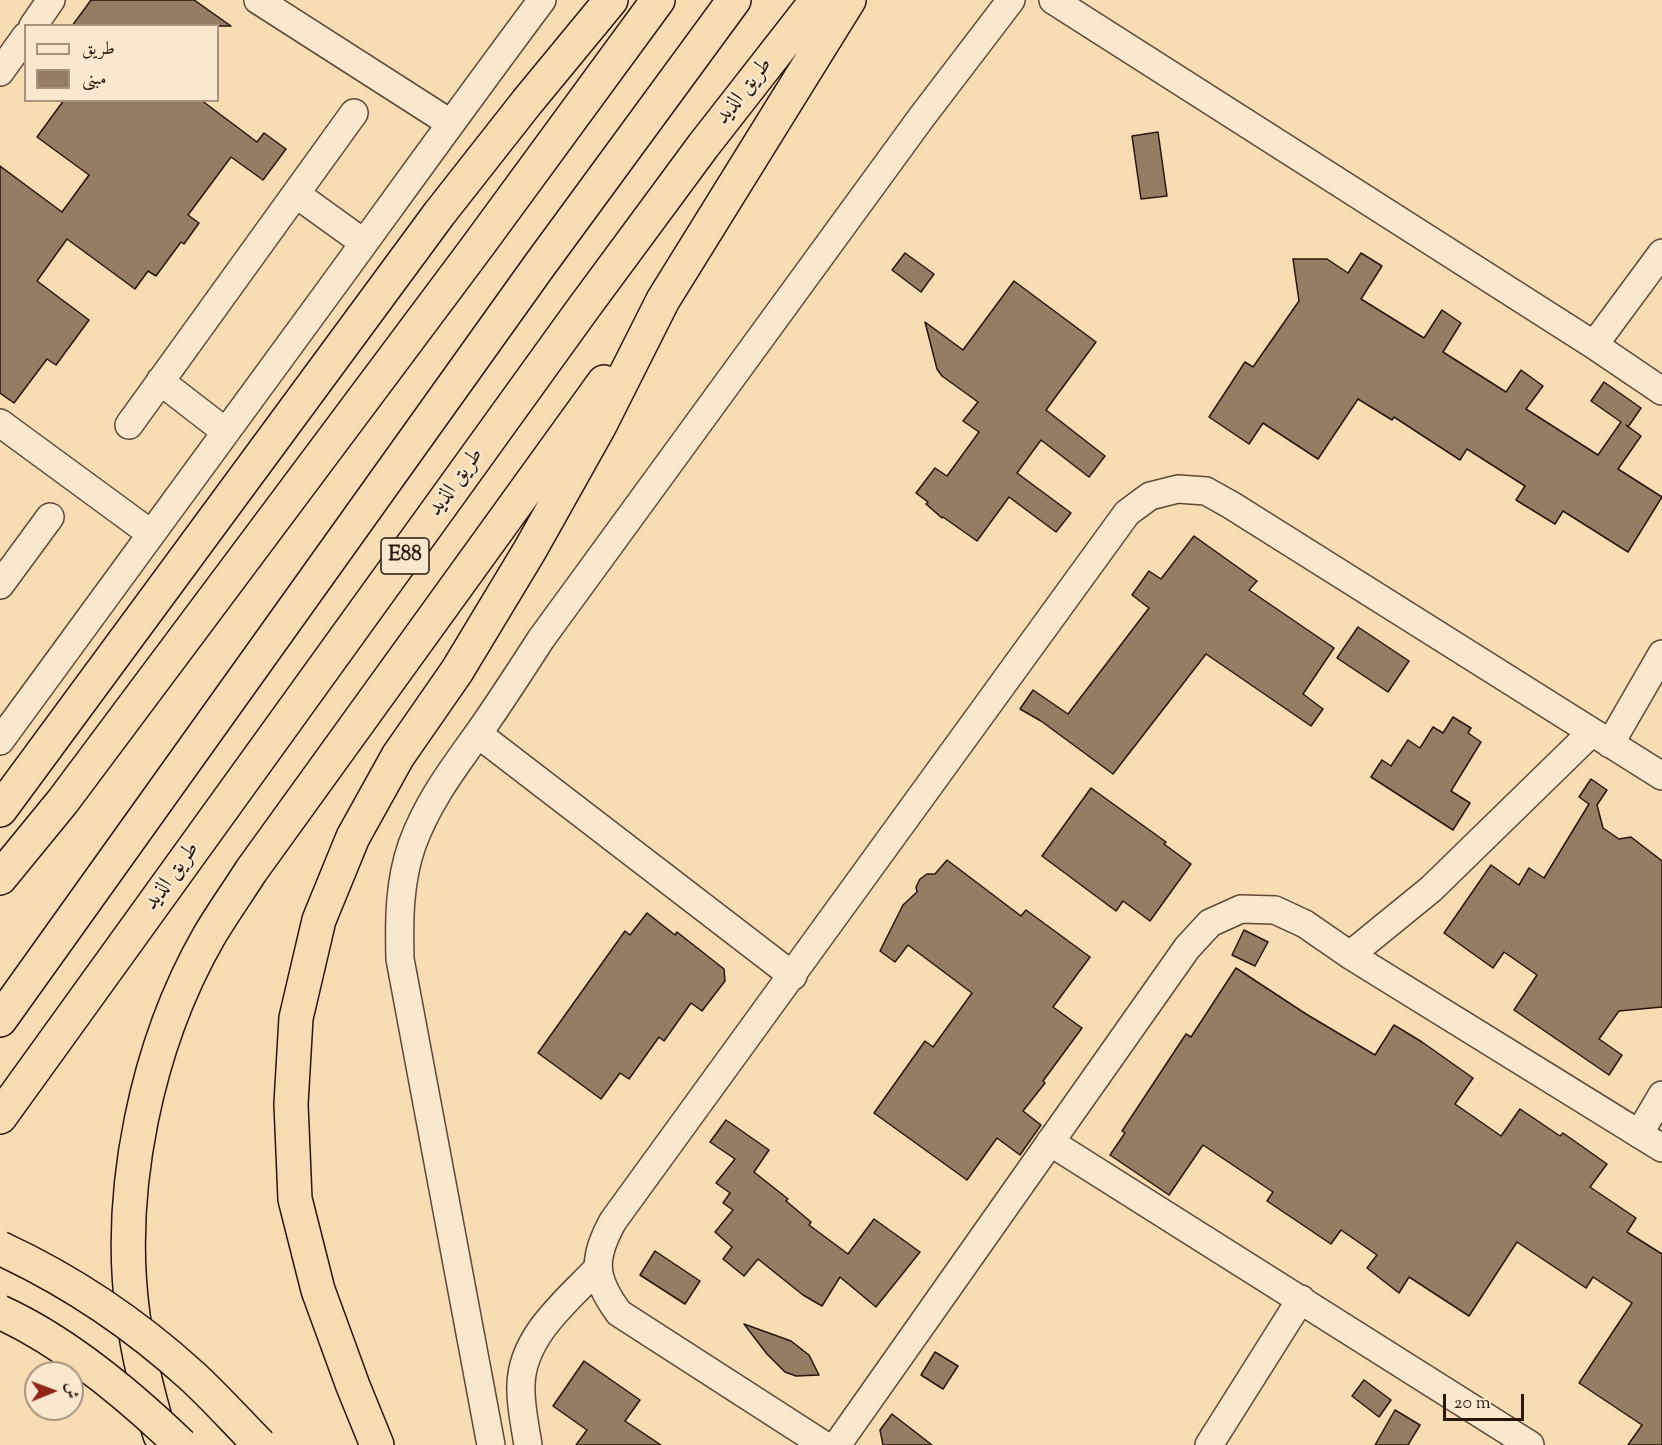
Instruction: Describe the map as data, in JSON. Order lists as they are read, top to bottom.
{
  "streets": {
    "highway": ["طريق الذيد", "E88"]
  },
  "legend": ["طريق", "مبنى"],
  "scale_bar": "20 m",
  "north": "right"
}
